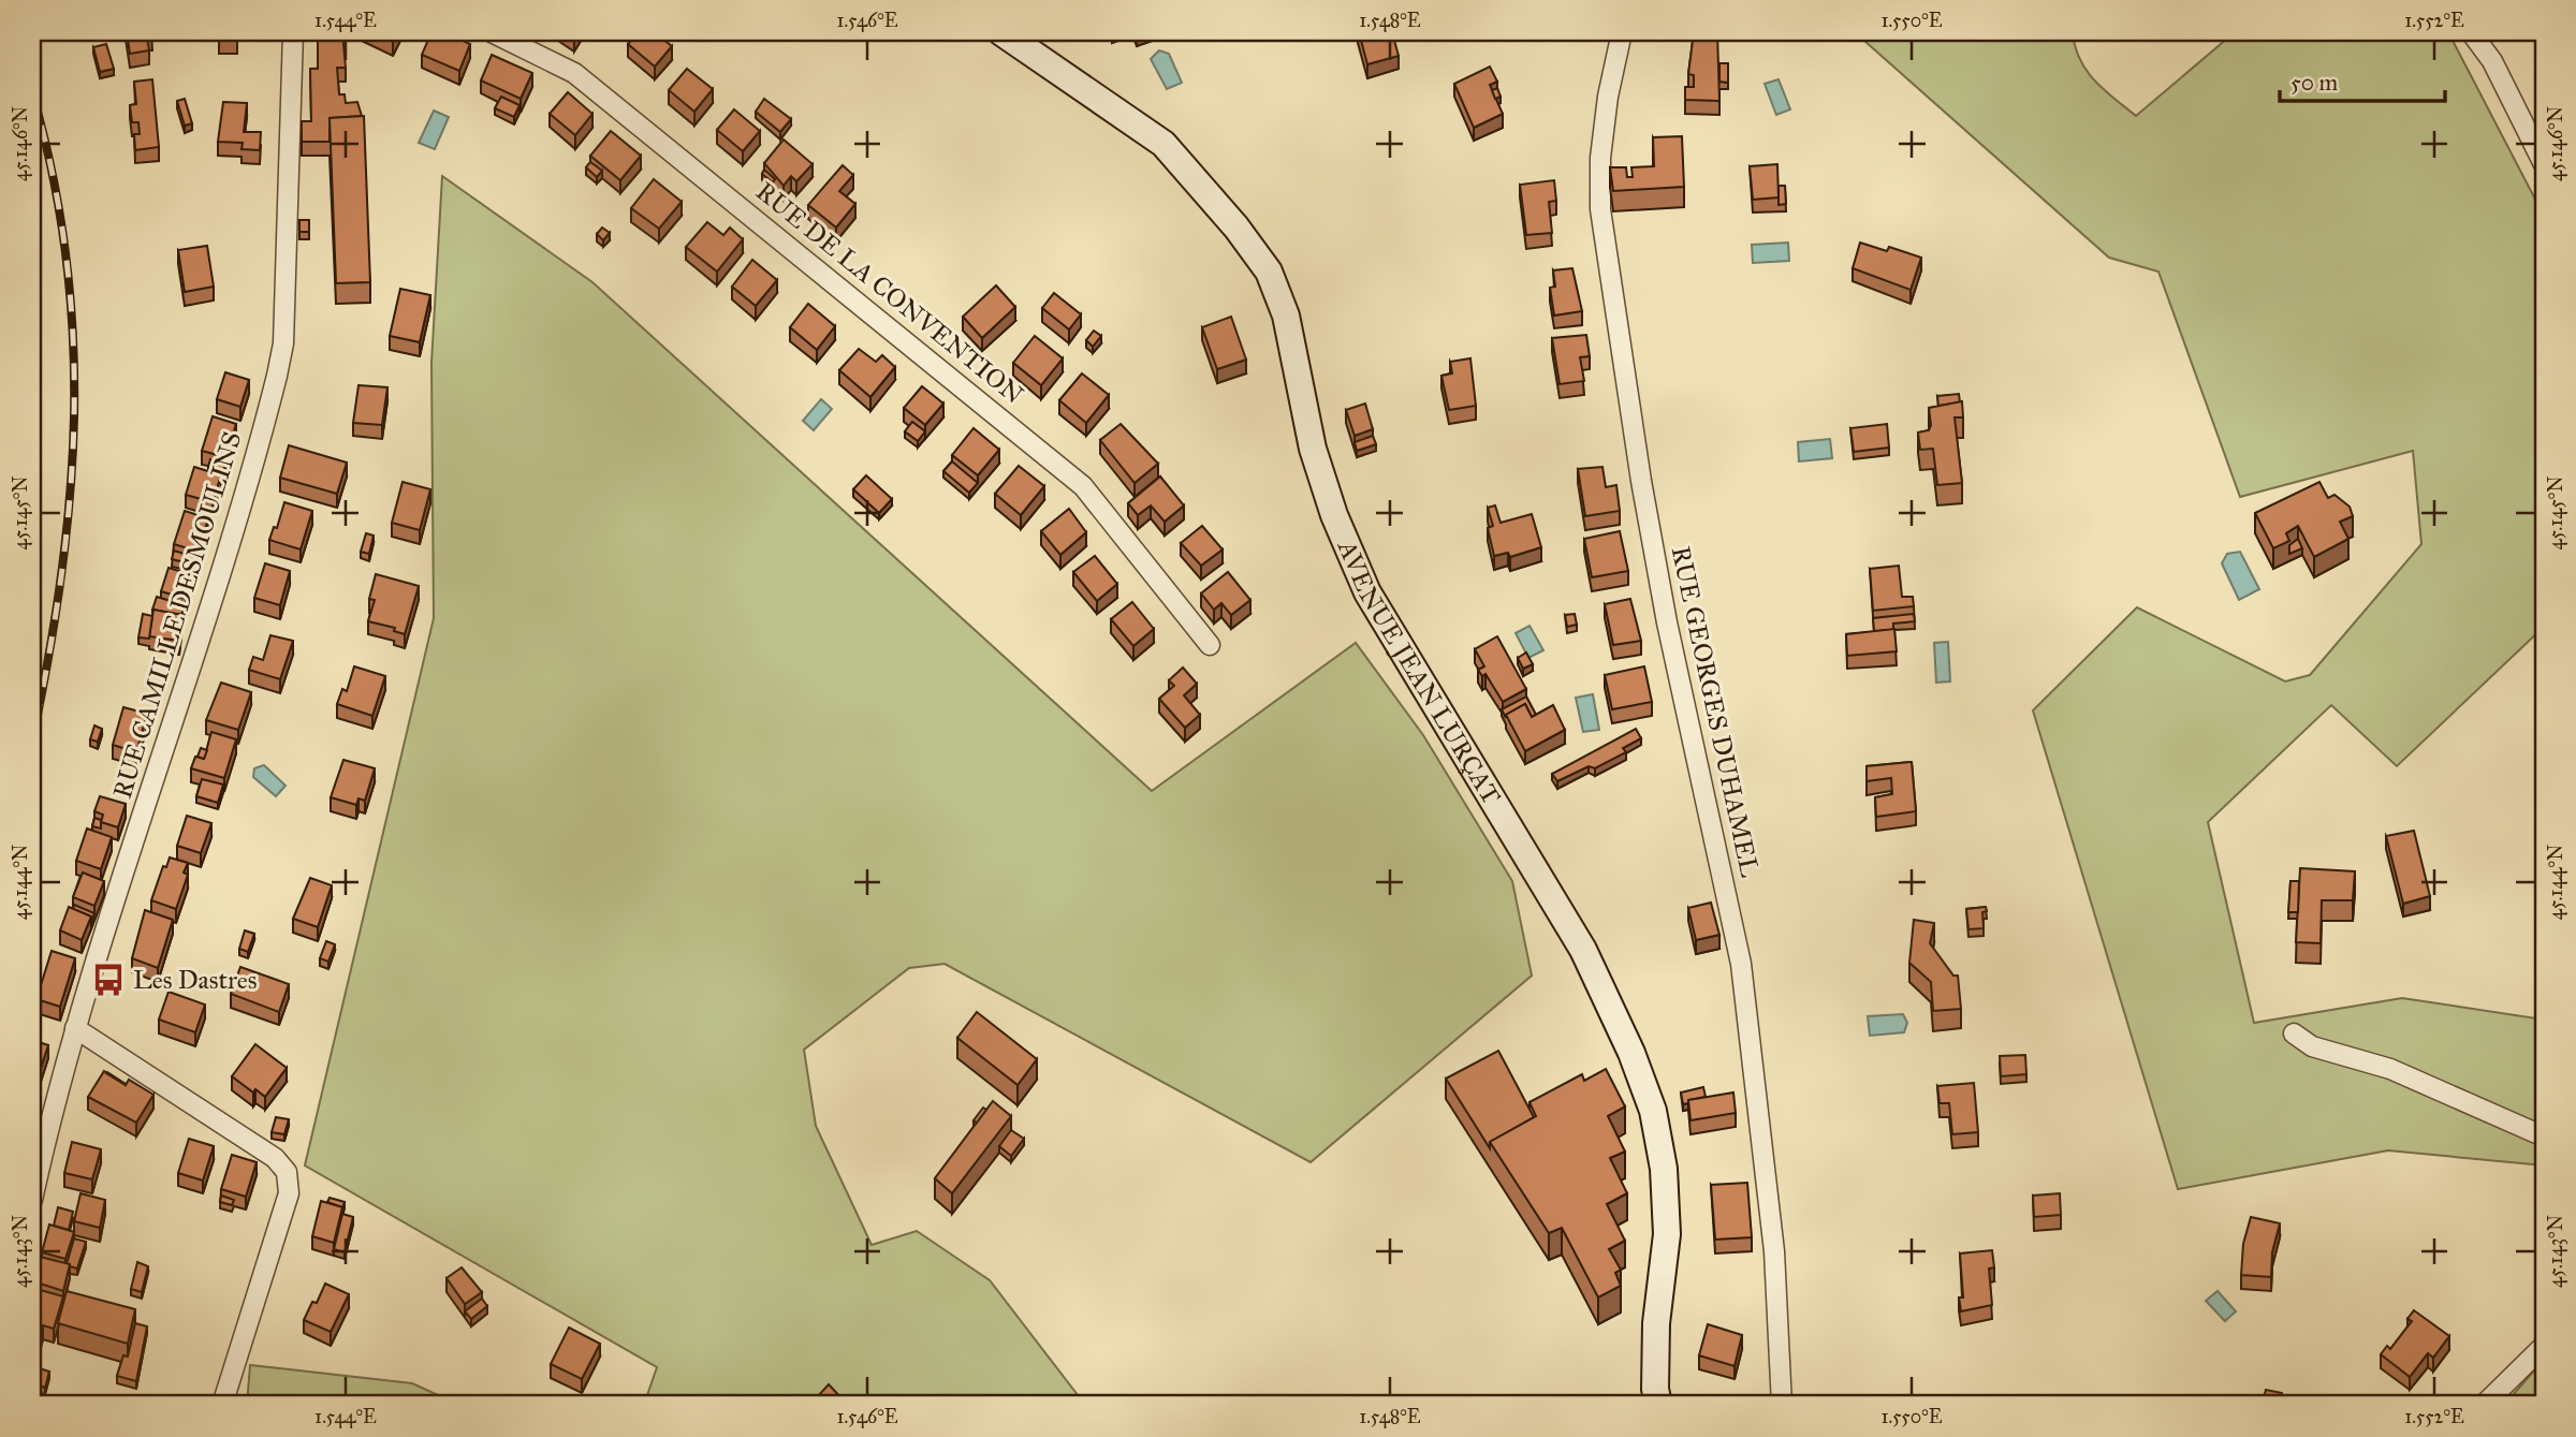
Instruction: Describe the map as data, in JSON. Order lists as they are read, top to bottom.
{
  "streets": {
    "main road": ["AVENUE JEAN LURÇAT"],
    "street": ["RUE DE LA CONVENTION", "RUE CAMILLE DESMOULINS", "RUE GEORGES DUHAMEL"]
  },
  "places": {
    "bus stop": ["Les Dastres"]
  },
  "scale_bar": "50 m",
  "coordinates": [
    "1.544°E",
    "1.546°E",
    "1.548°E",
    "1.550°E",
    "1.552°E",
    "45.146°N",
    "45.145°N",
    "45.144°N",
    "45.143°N"
  ]
}
